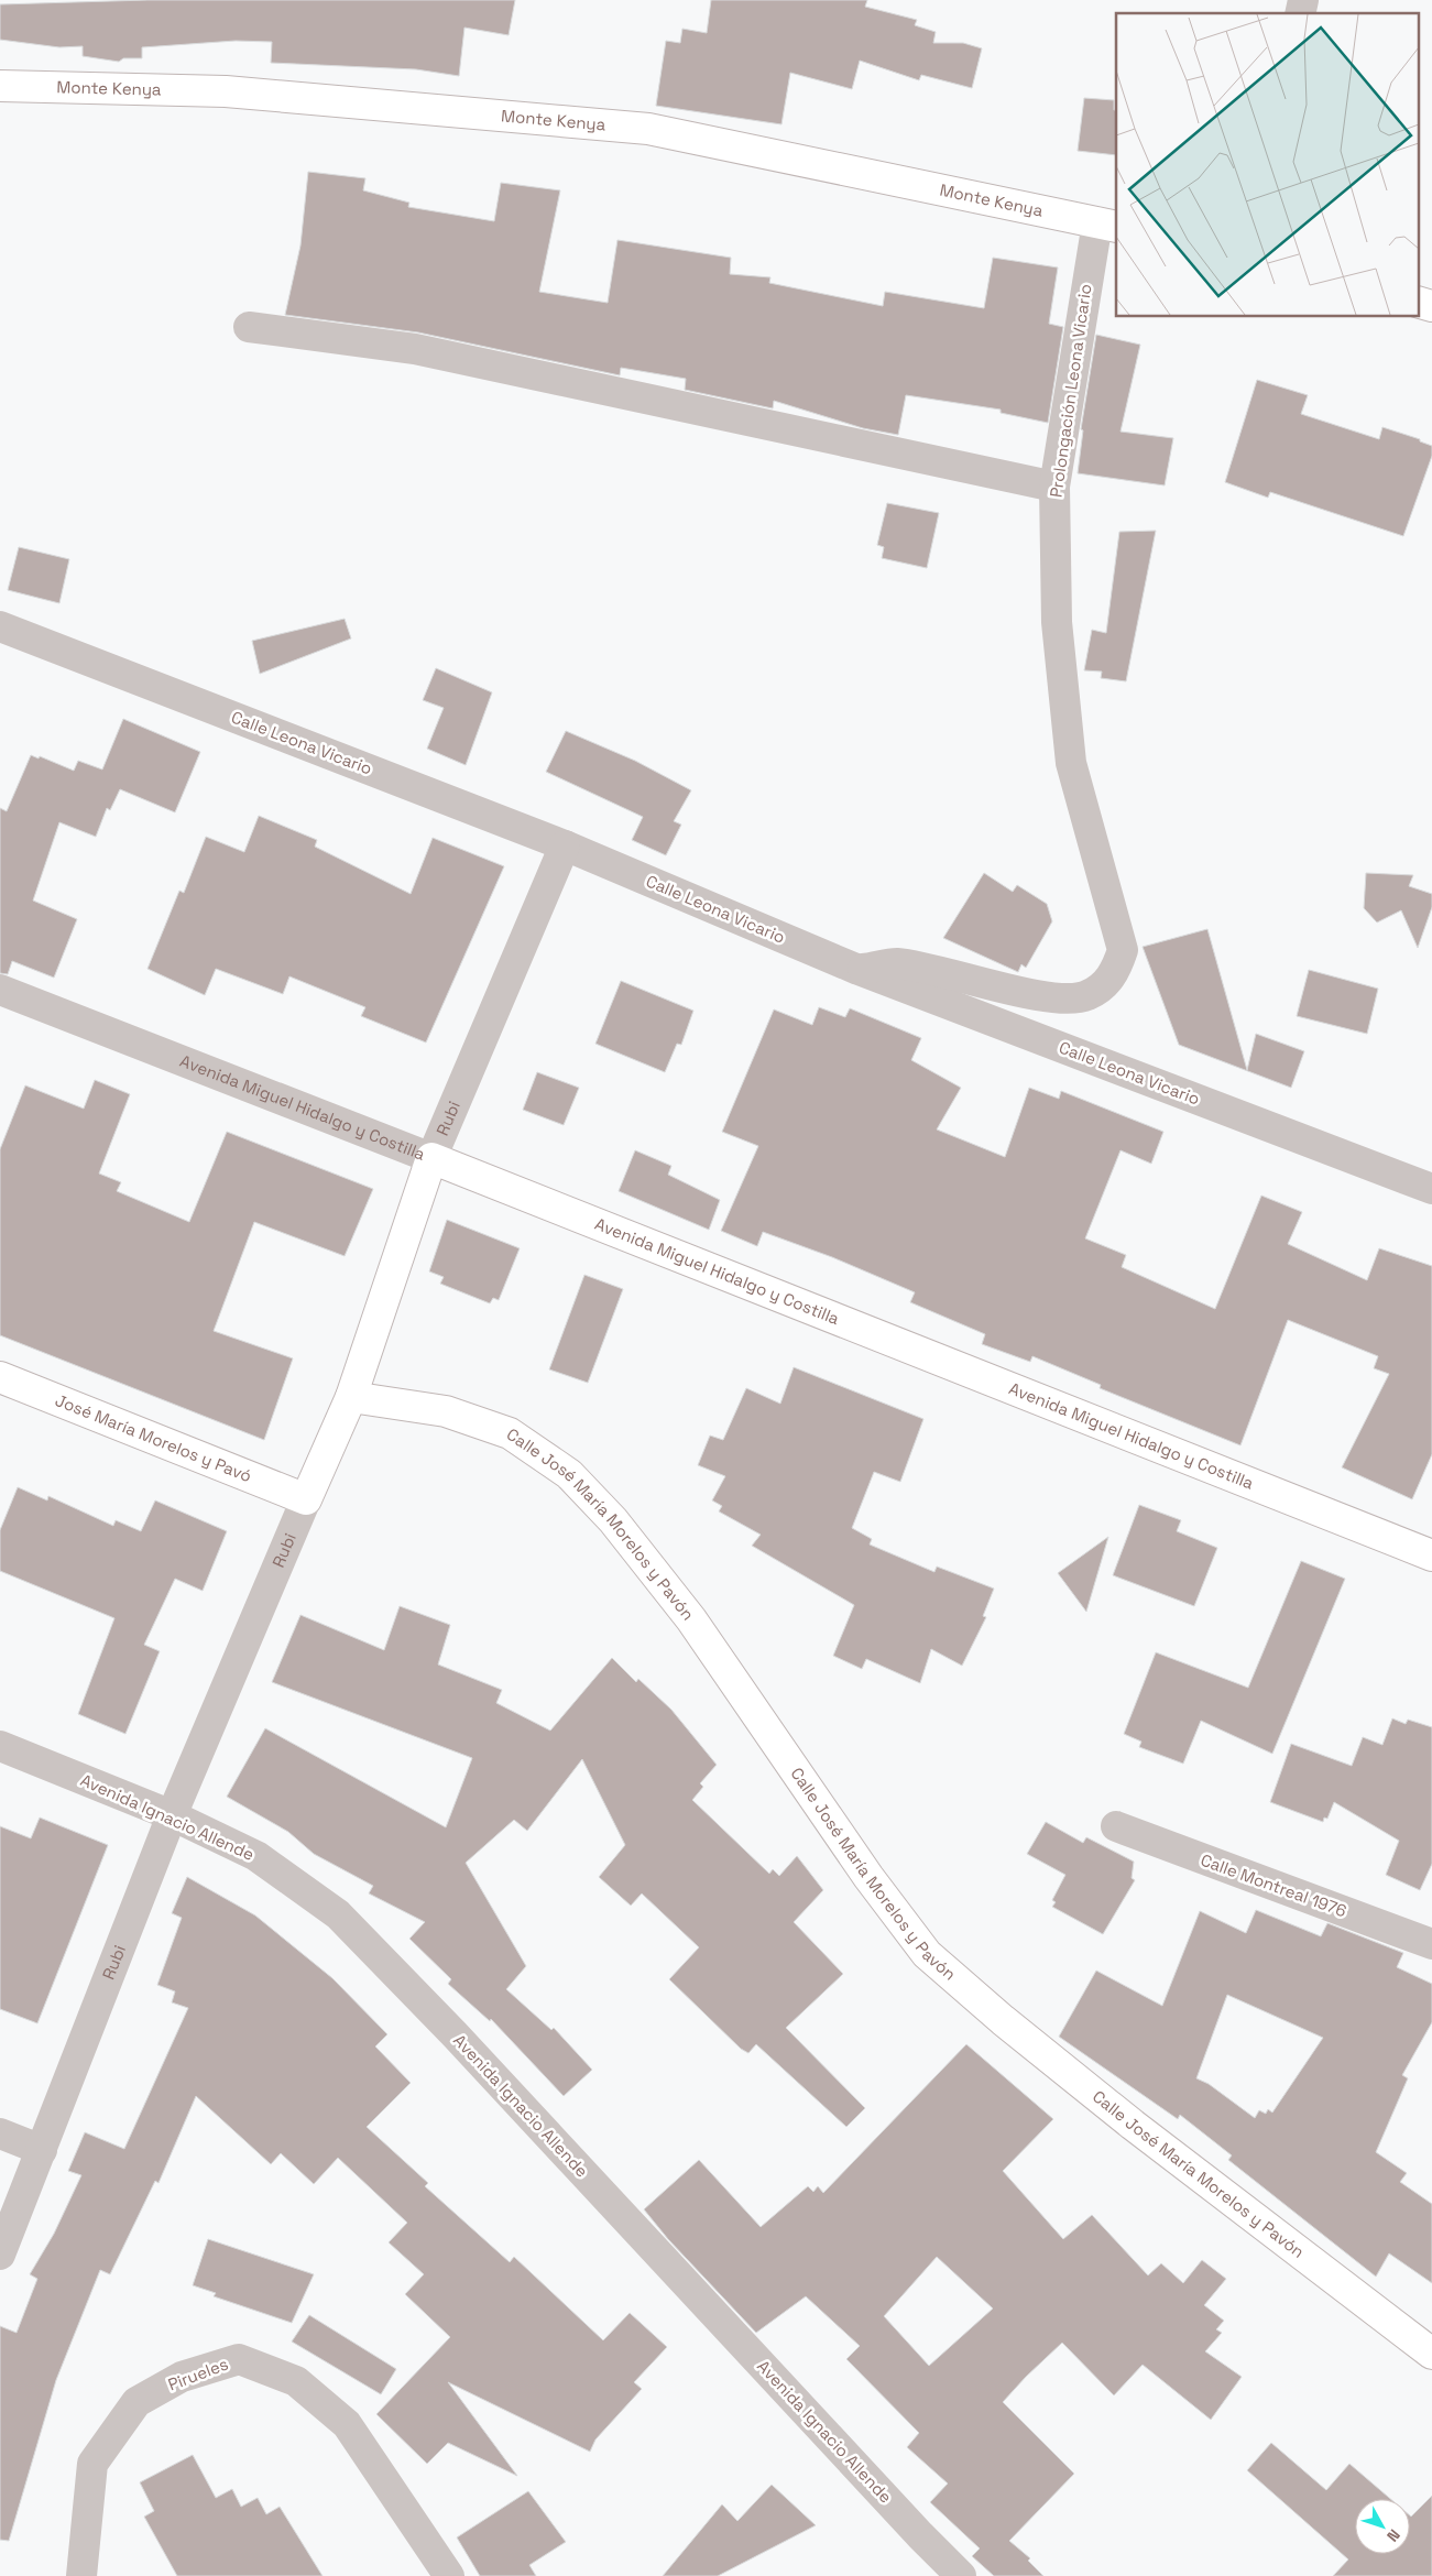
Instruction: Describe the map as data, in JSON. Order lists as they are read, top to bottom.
{
  "streets": {
    "street": [
      "Monte Kenya",
      "Prolongación Leona Vicario",
      "Calle Leona Vicario",
      "Avenida Miguel Hidalgo y Costilla",
      "Rubi",
      "José María Morelos y Pavó",
      "Calle José María Morelos y Pavón",
      "Avenida Ignacio Allende",
      "Calle Montreal 1976",
      "Pirueles"
    ]
  },
  "crossings": [
    ["Monte Kenya", "Prolongación Leona Vicario"],
    ["Prolongación Leona Vicario", "Calle Leona Vicario"],
    ["Calle Leona Vicario", "Rubi"],
    ["Avenida Miguel Hidalgo y Costilla", "Rubi"],
    ["Rubi", "José María Morelos y Pavó"],
    ["Rubi", "Calle José María Morelos y Pavón"],
    ["Rubi", "Avenida Ignacio Allende"]
  ],
  "north": "bottom right"
}
